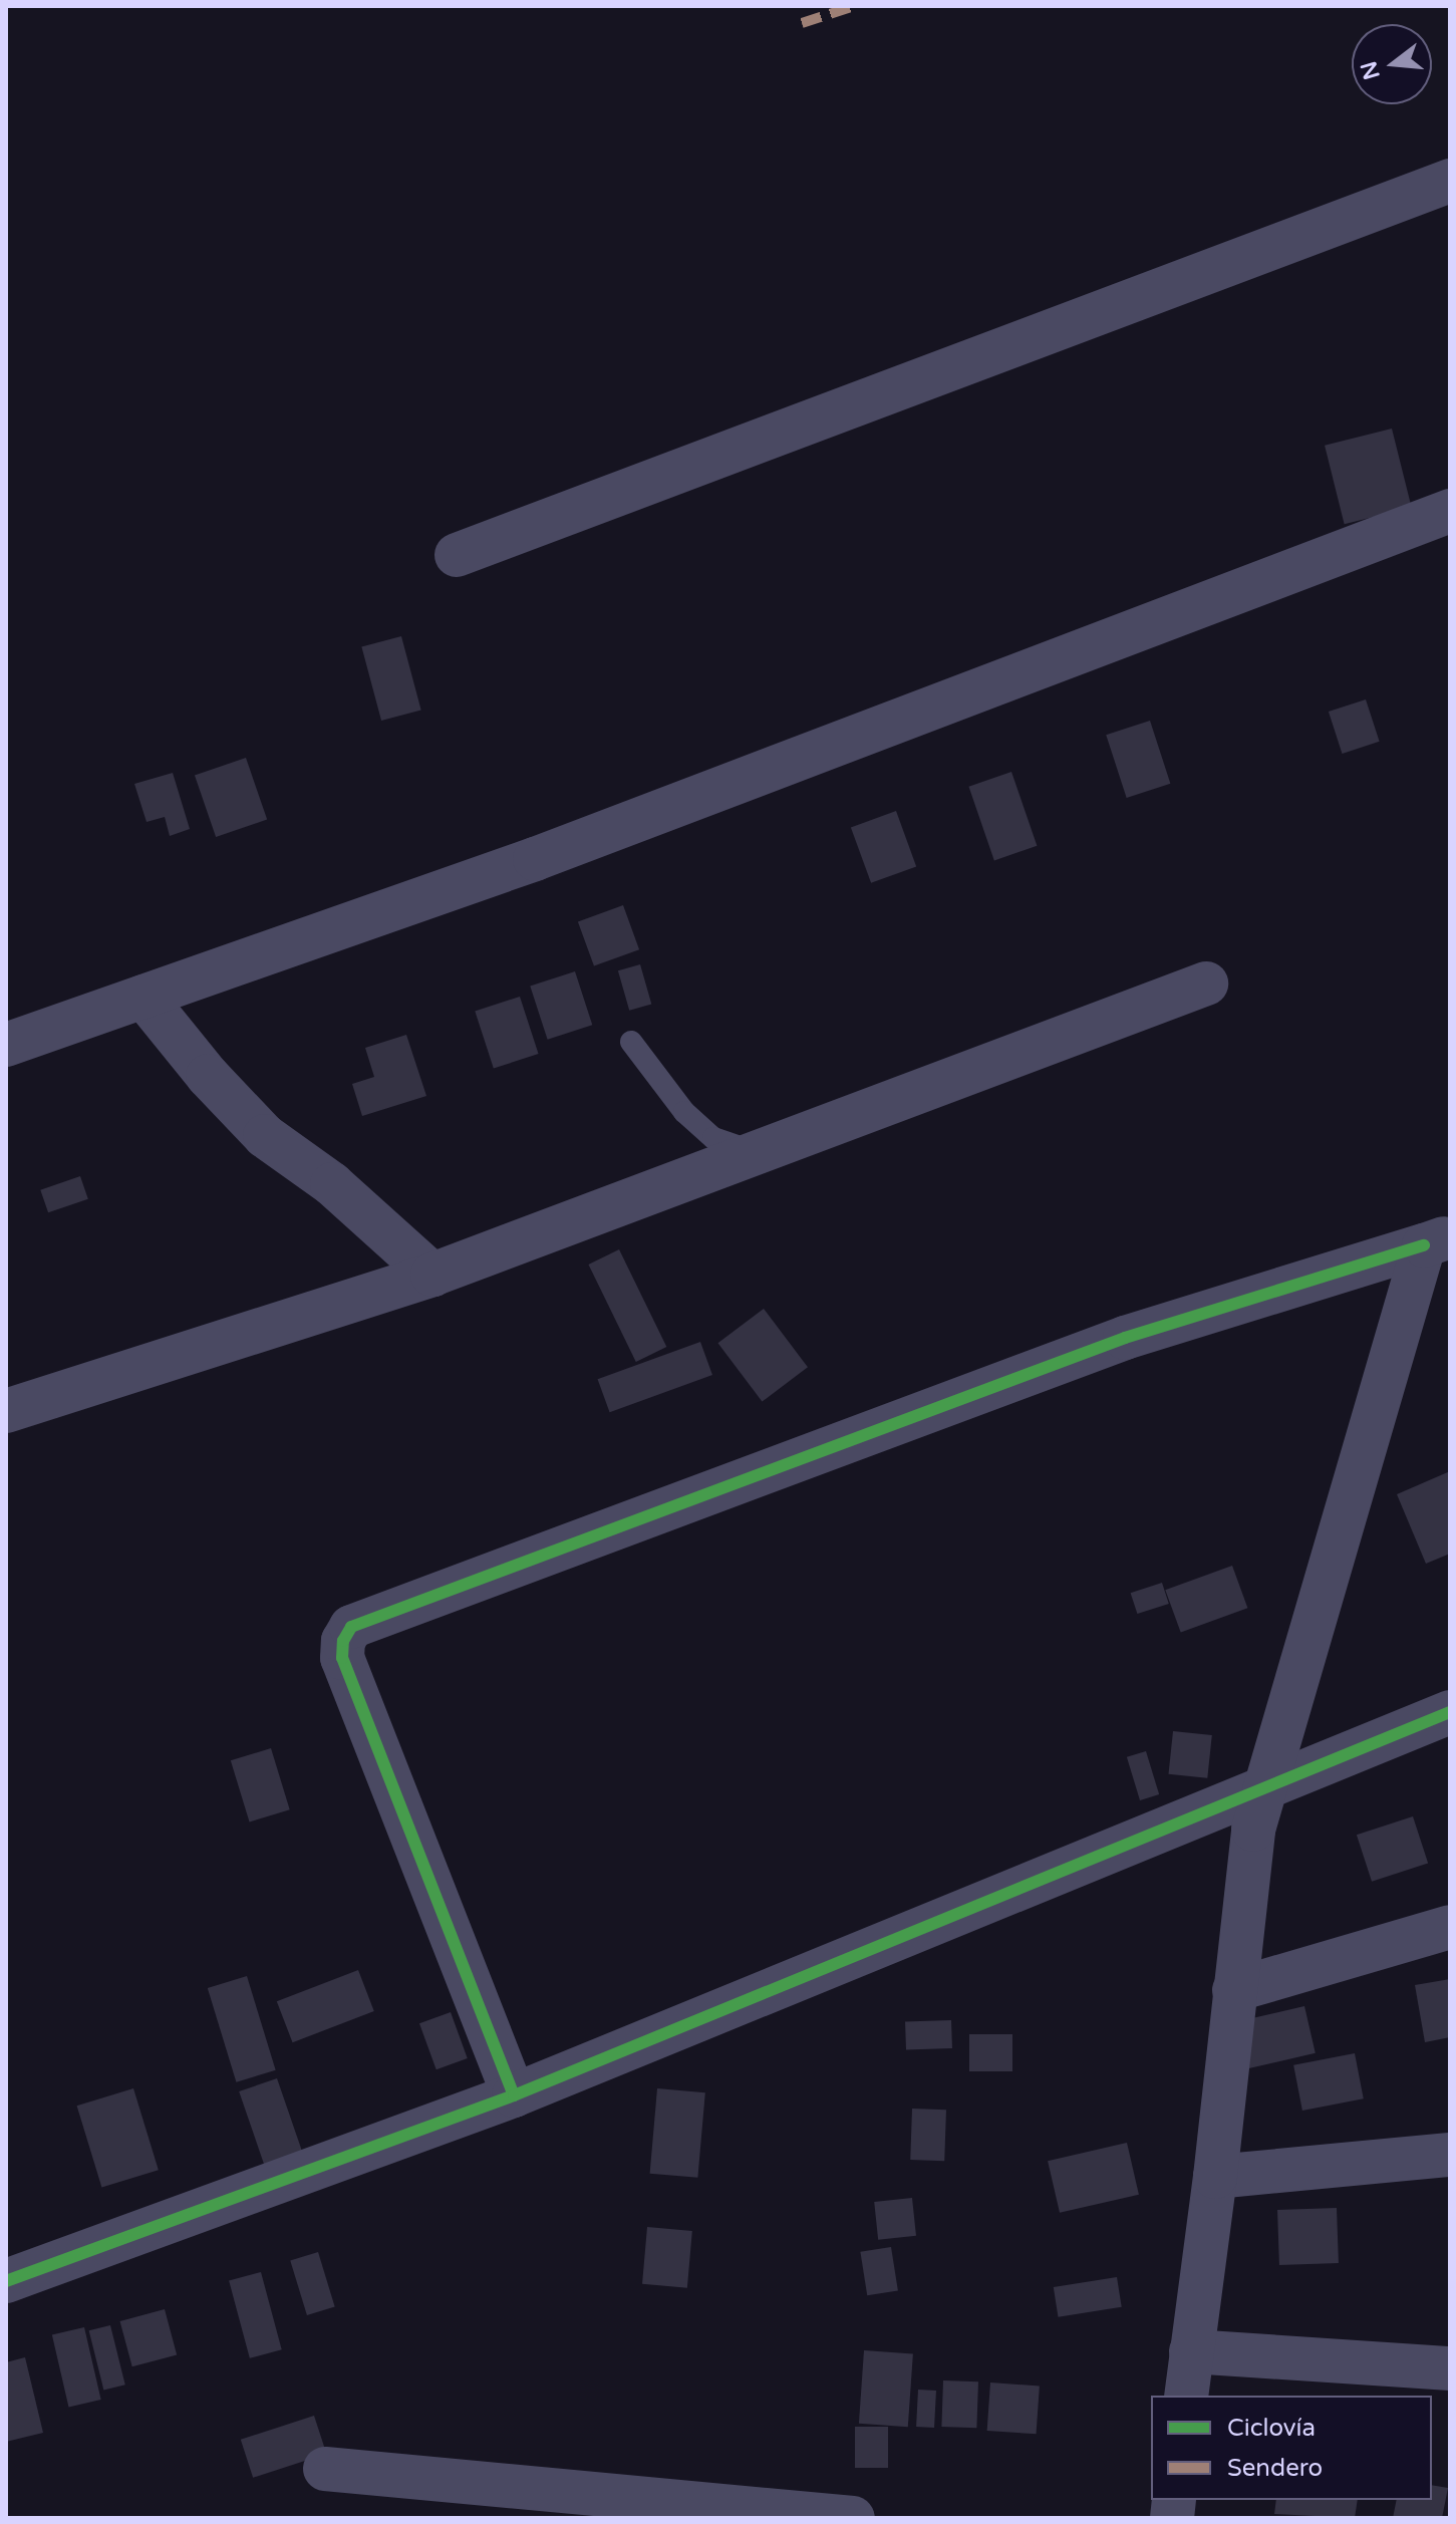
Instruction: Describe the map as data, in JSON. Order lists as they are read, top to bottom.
{
  "legend": ["Ciclovía", "Sendero"],
  "north": "left"
}
